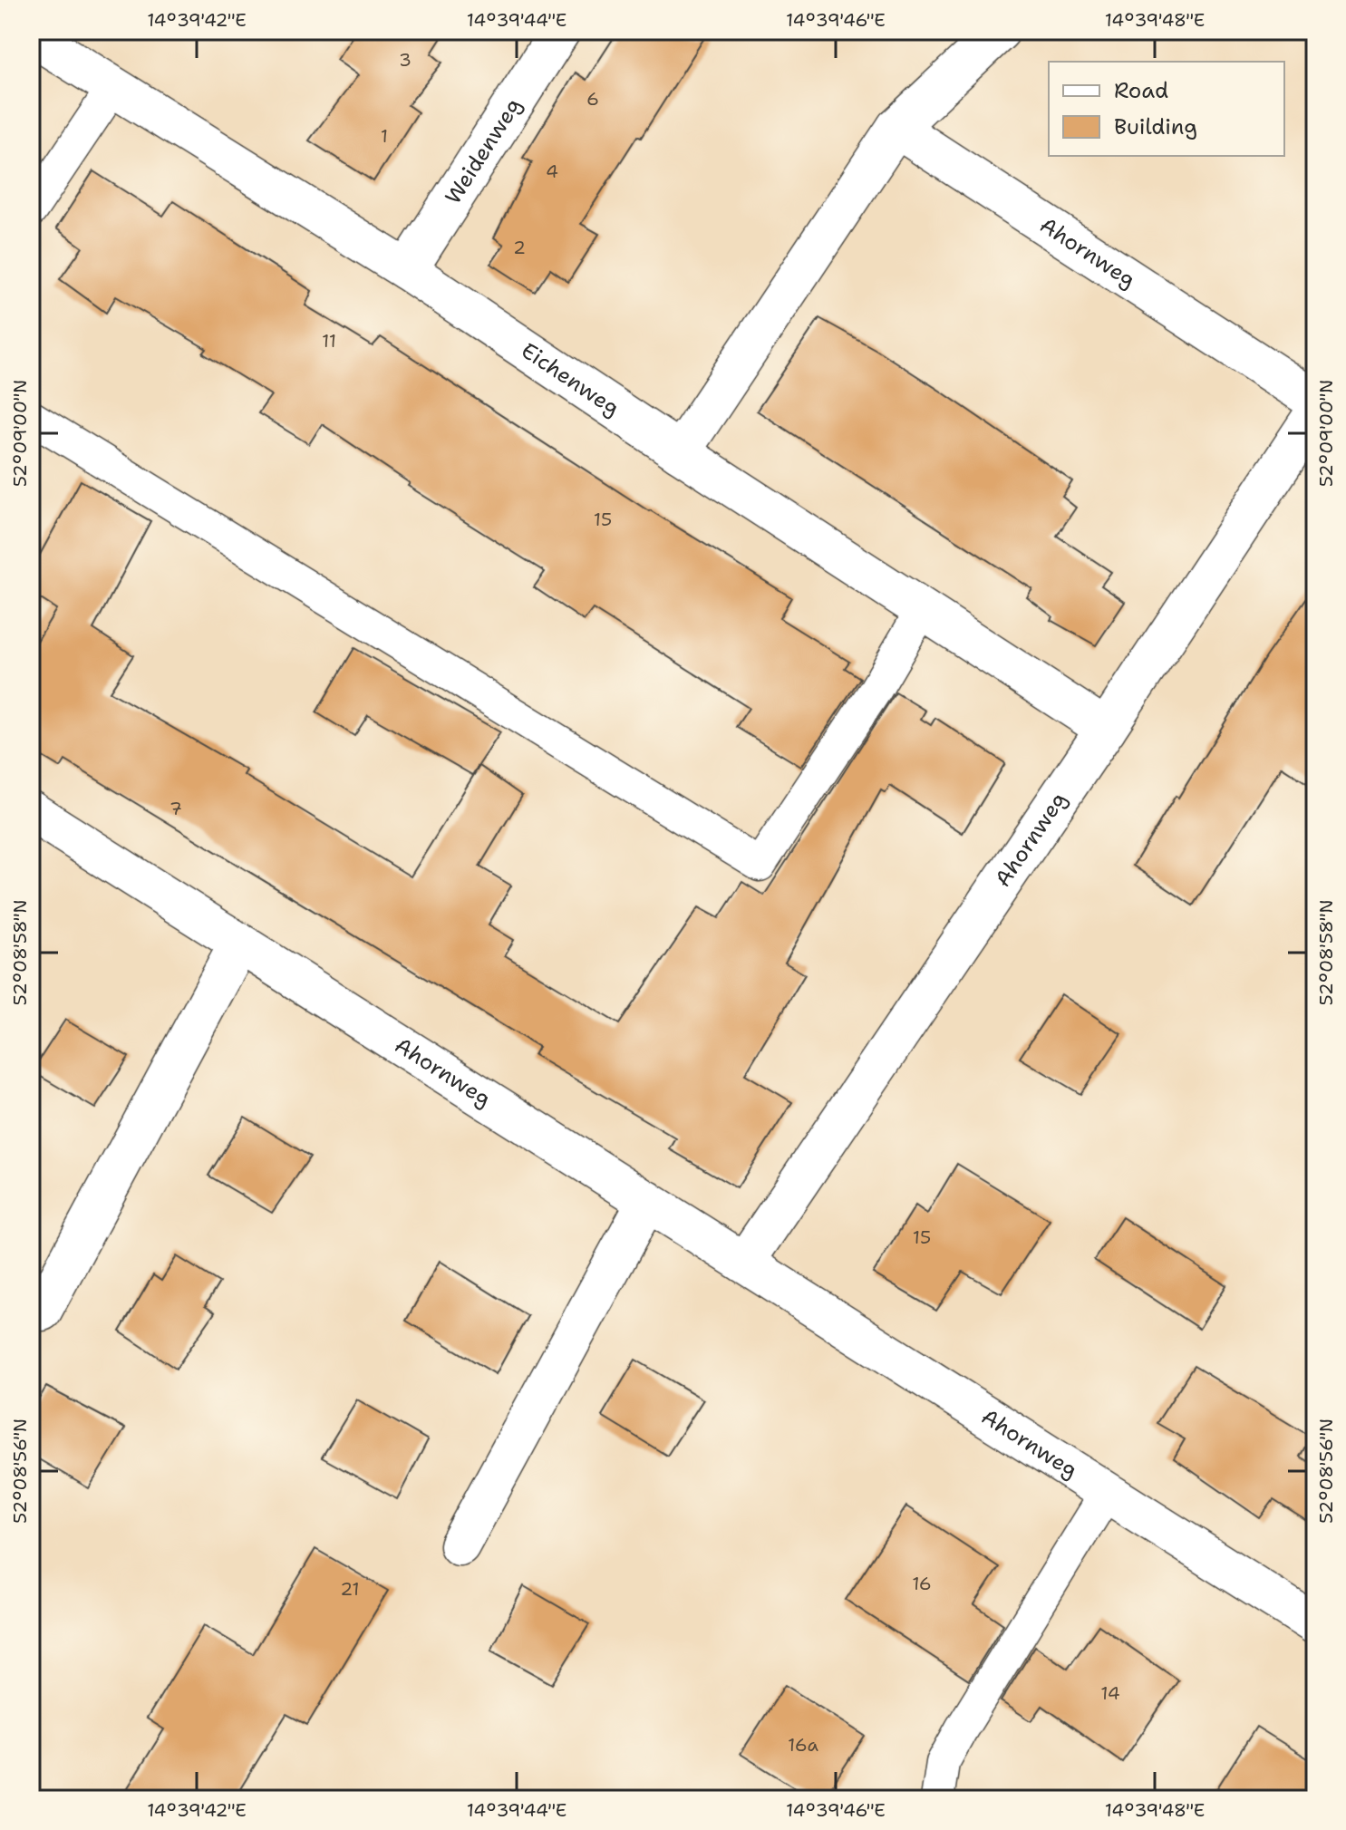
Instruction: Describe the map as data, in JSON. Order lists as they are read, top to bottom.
{
  "streets": {
    "street": ["Weidenweg", "Ahornweg", "Eichenweg"]
  },
  "crossings": [
    ["Weidenweg", "Eichenweg"],
    ["Ahornweg", "Eichenweg"]
  ],
  "house_numbers": [
    "3",
    "6",
    "1",
    "4",
    "2",
    "11",
    "15",
    "7",
    "15",
    "16",
    "21",
    "14",
    "16a"
  ],
  "legend": ["Road", "Building"],
  "coordinates": [
    "14°39'42\"E",
    "14°39'44\"E",
    "14°39'46\"E",
    "14°39'48\"E",
    "52°09'00\"N",
    "52°08'58\"N",
    "52°08'56\"N"
  ]
}
